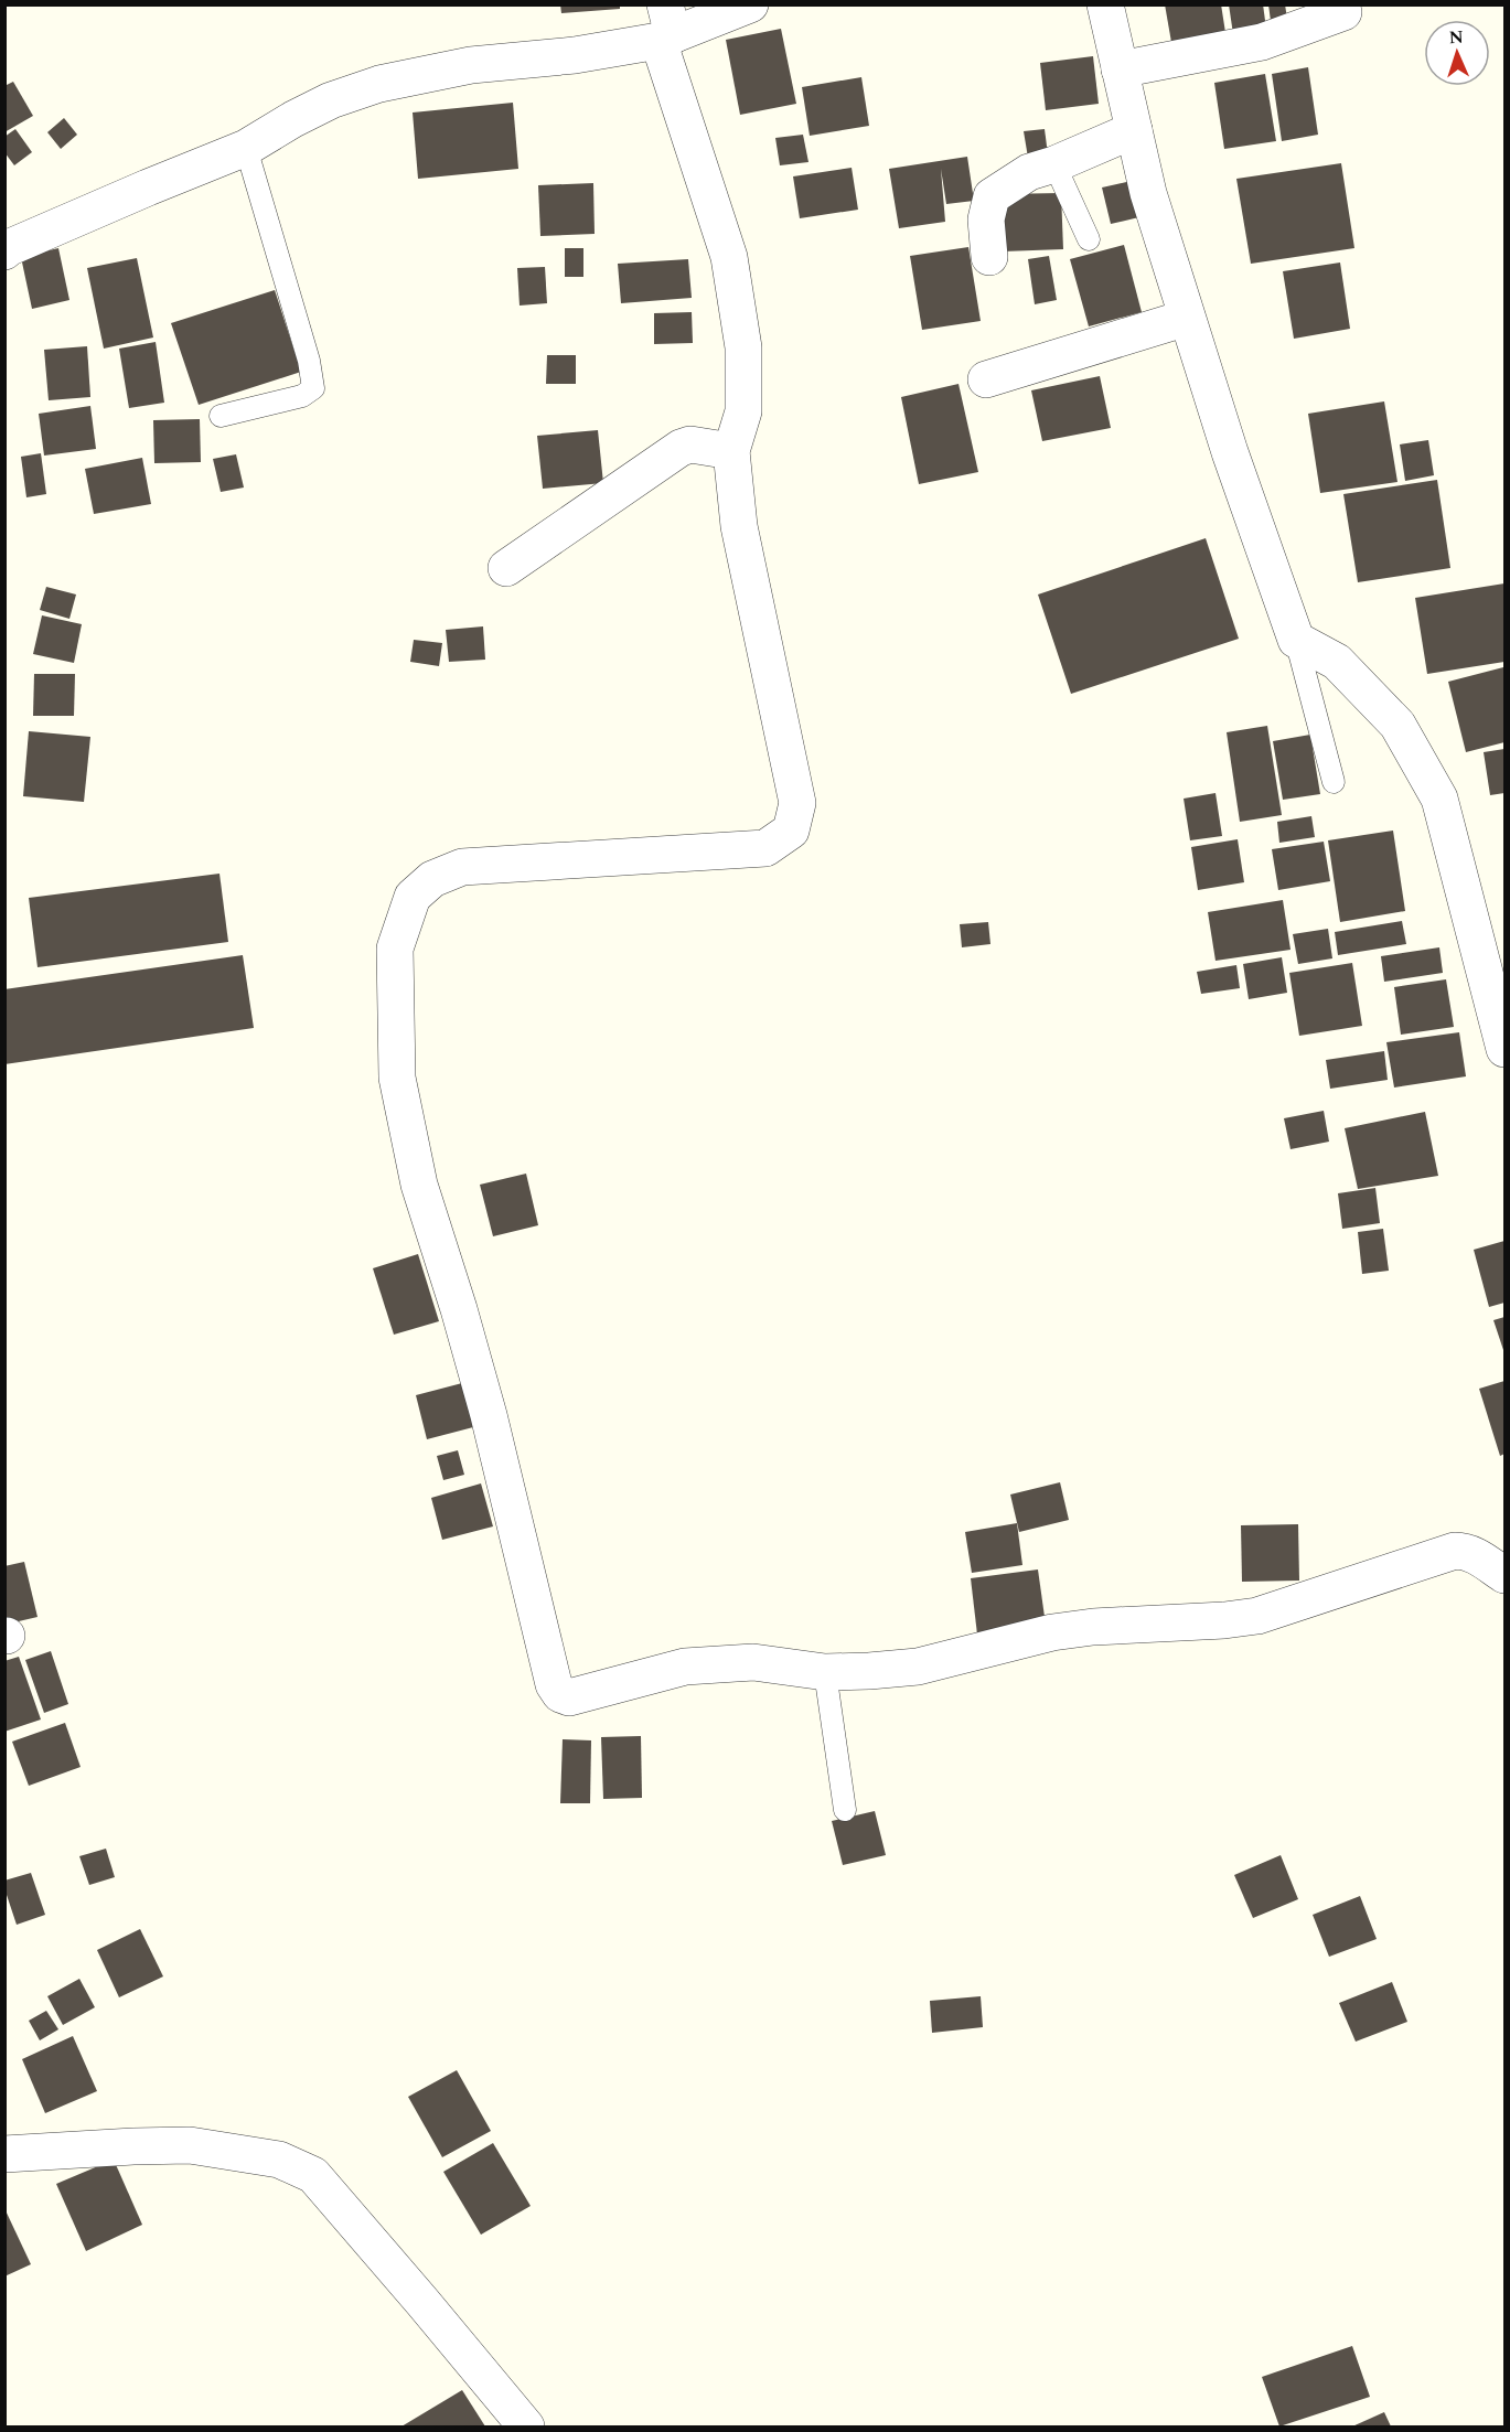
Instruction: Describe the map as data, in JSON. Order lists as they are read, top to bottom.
{
  "north": "top"
}
